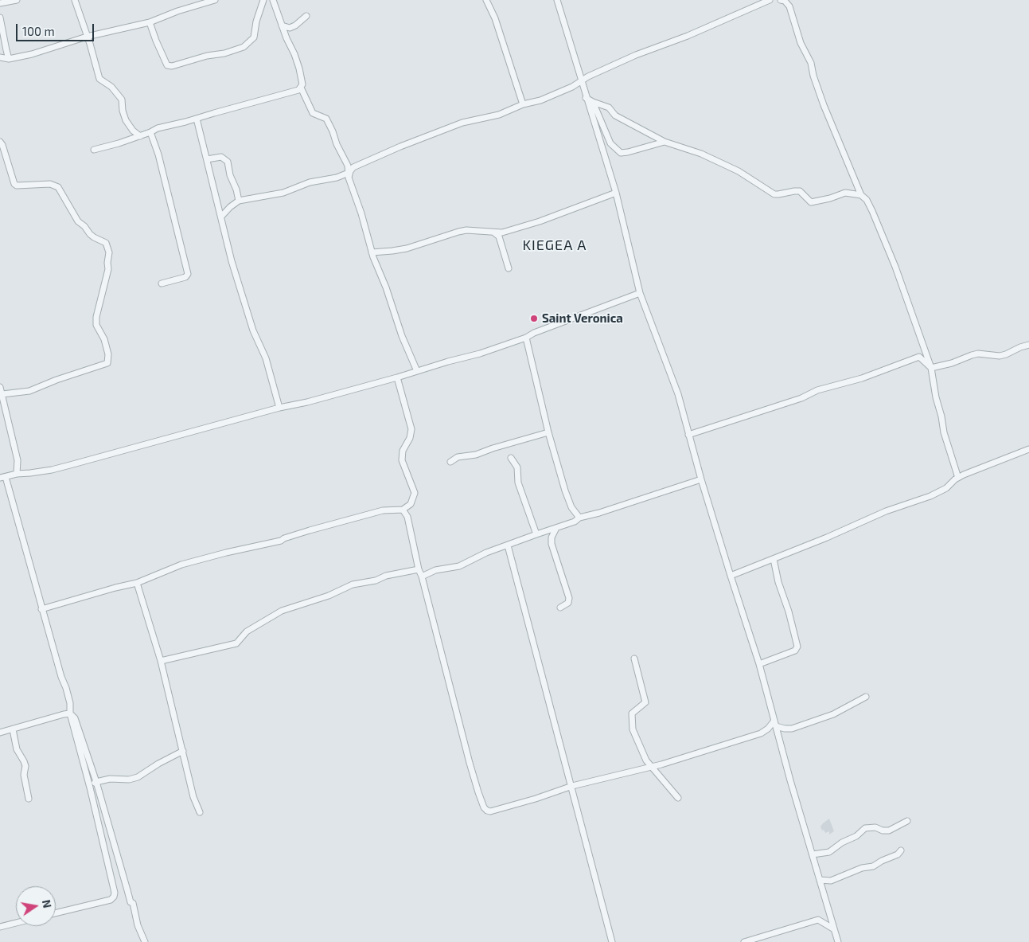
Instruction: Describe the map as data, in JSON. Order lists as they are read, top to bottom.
{
  "districts": ["KIEGEA A"],
  "places": ["Saint Veronica"],
  "scale_bar": "100 m",
  "north": "right"
}
